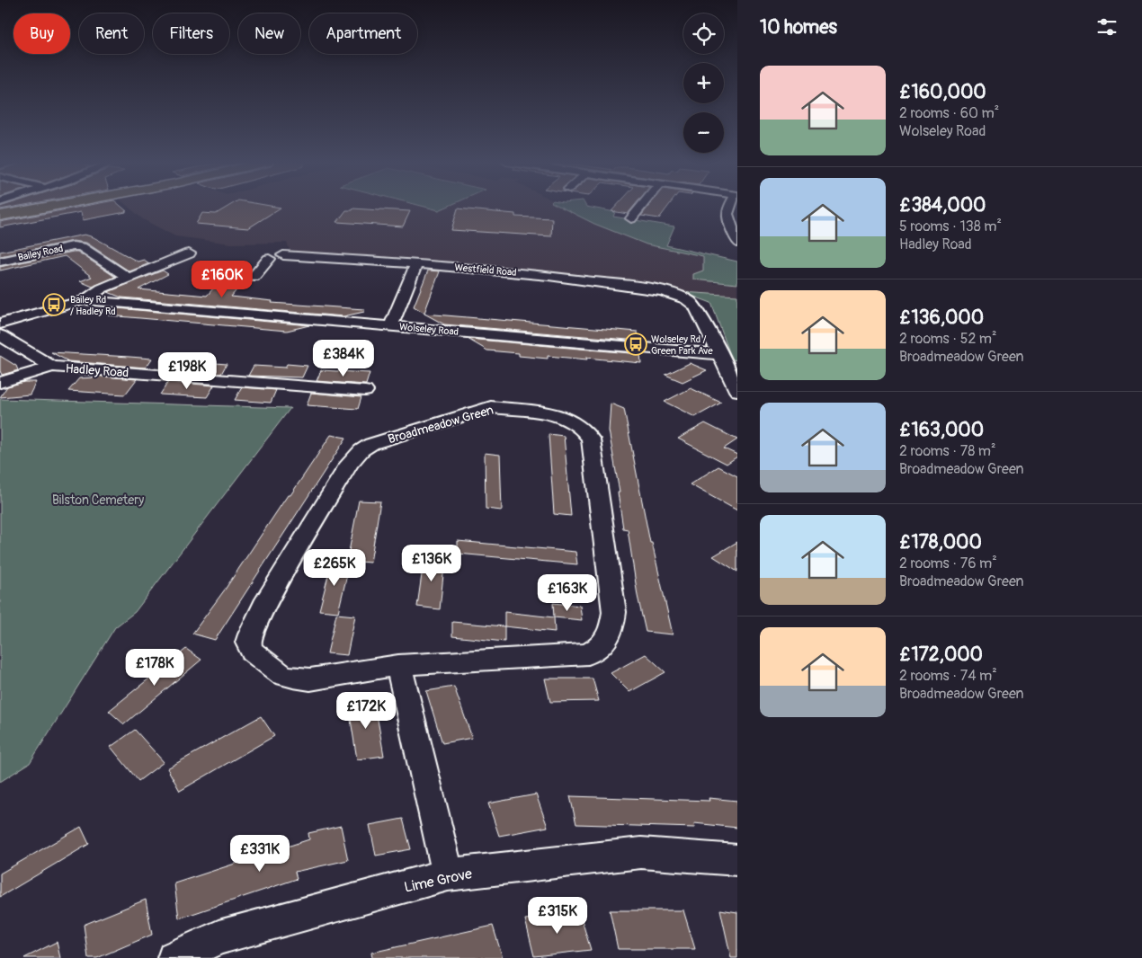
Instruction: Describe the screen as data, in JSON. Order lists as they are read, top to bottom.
{
  "streets": {
    "street": [
      "Bailey Road",
      "Westfield Road",
      "Wolseley Road",
      "Hadley Road",
      "Broadmeadow Green",
      "Lime Grove"
    ]
  },
  "crossings": [
    ["Westfield Road", "Wolseley Road"]
  ],
  "parks": ["Bilston Cemetery"],
  "places": {
    "bus stop": ["Bailey Rd / Hadley Rd", "Wolseley Rd / Green Park Ave"]
  },
  "page": {
    "heading": "10 homes",
    "map_buttons": ["+", "−"],
    "chip": [
      "Buy",
      "Rent",
      "Filters",
      "New",
      "Apartment"
    ],
    "list": [
      {
        "name": "£160,000",
        "note": "2 rooms · 60 m² · Wolseley Road"
      },
      {
        "name": "£384,000",
        "note": "5 rooms · 138 m² · Hadley Road"
      },
      {
        "name": "£136,000",
        "note": "2 rooms · 52 m² · Broadmeadow Green"
      },
      {
        "name": "£163,000",
        "note": "2 rooms · 78 m² · Broadmeadow Green"
      },
      {
        "name": "£178,000",
        "note": "2 rooms · 76 m² · Broadmeadow Green"
      },
      {
        "name": "£172,000",
        "note": "2 rooms · 74 m² · Broadmeadow Green"
      }
    ],
    "price": [
      "£160K",
      "£384K",
      "£198K",
      "£136K",
      "£265K",
      "£163K",
      "£178K",
      "£172K",
      "£331K",
      "£315K"
    ]
  }
}
